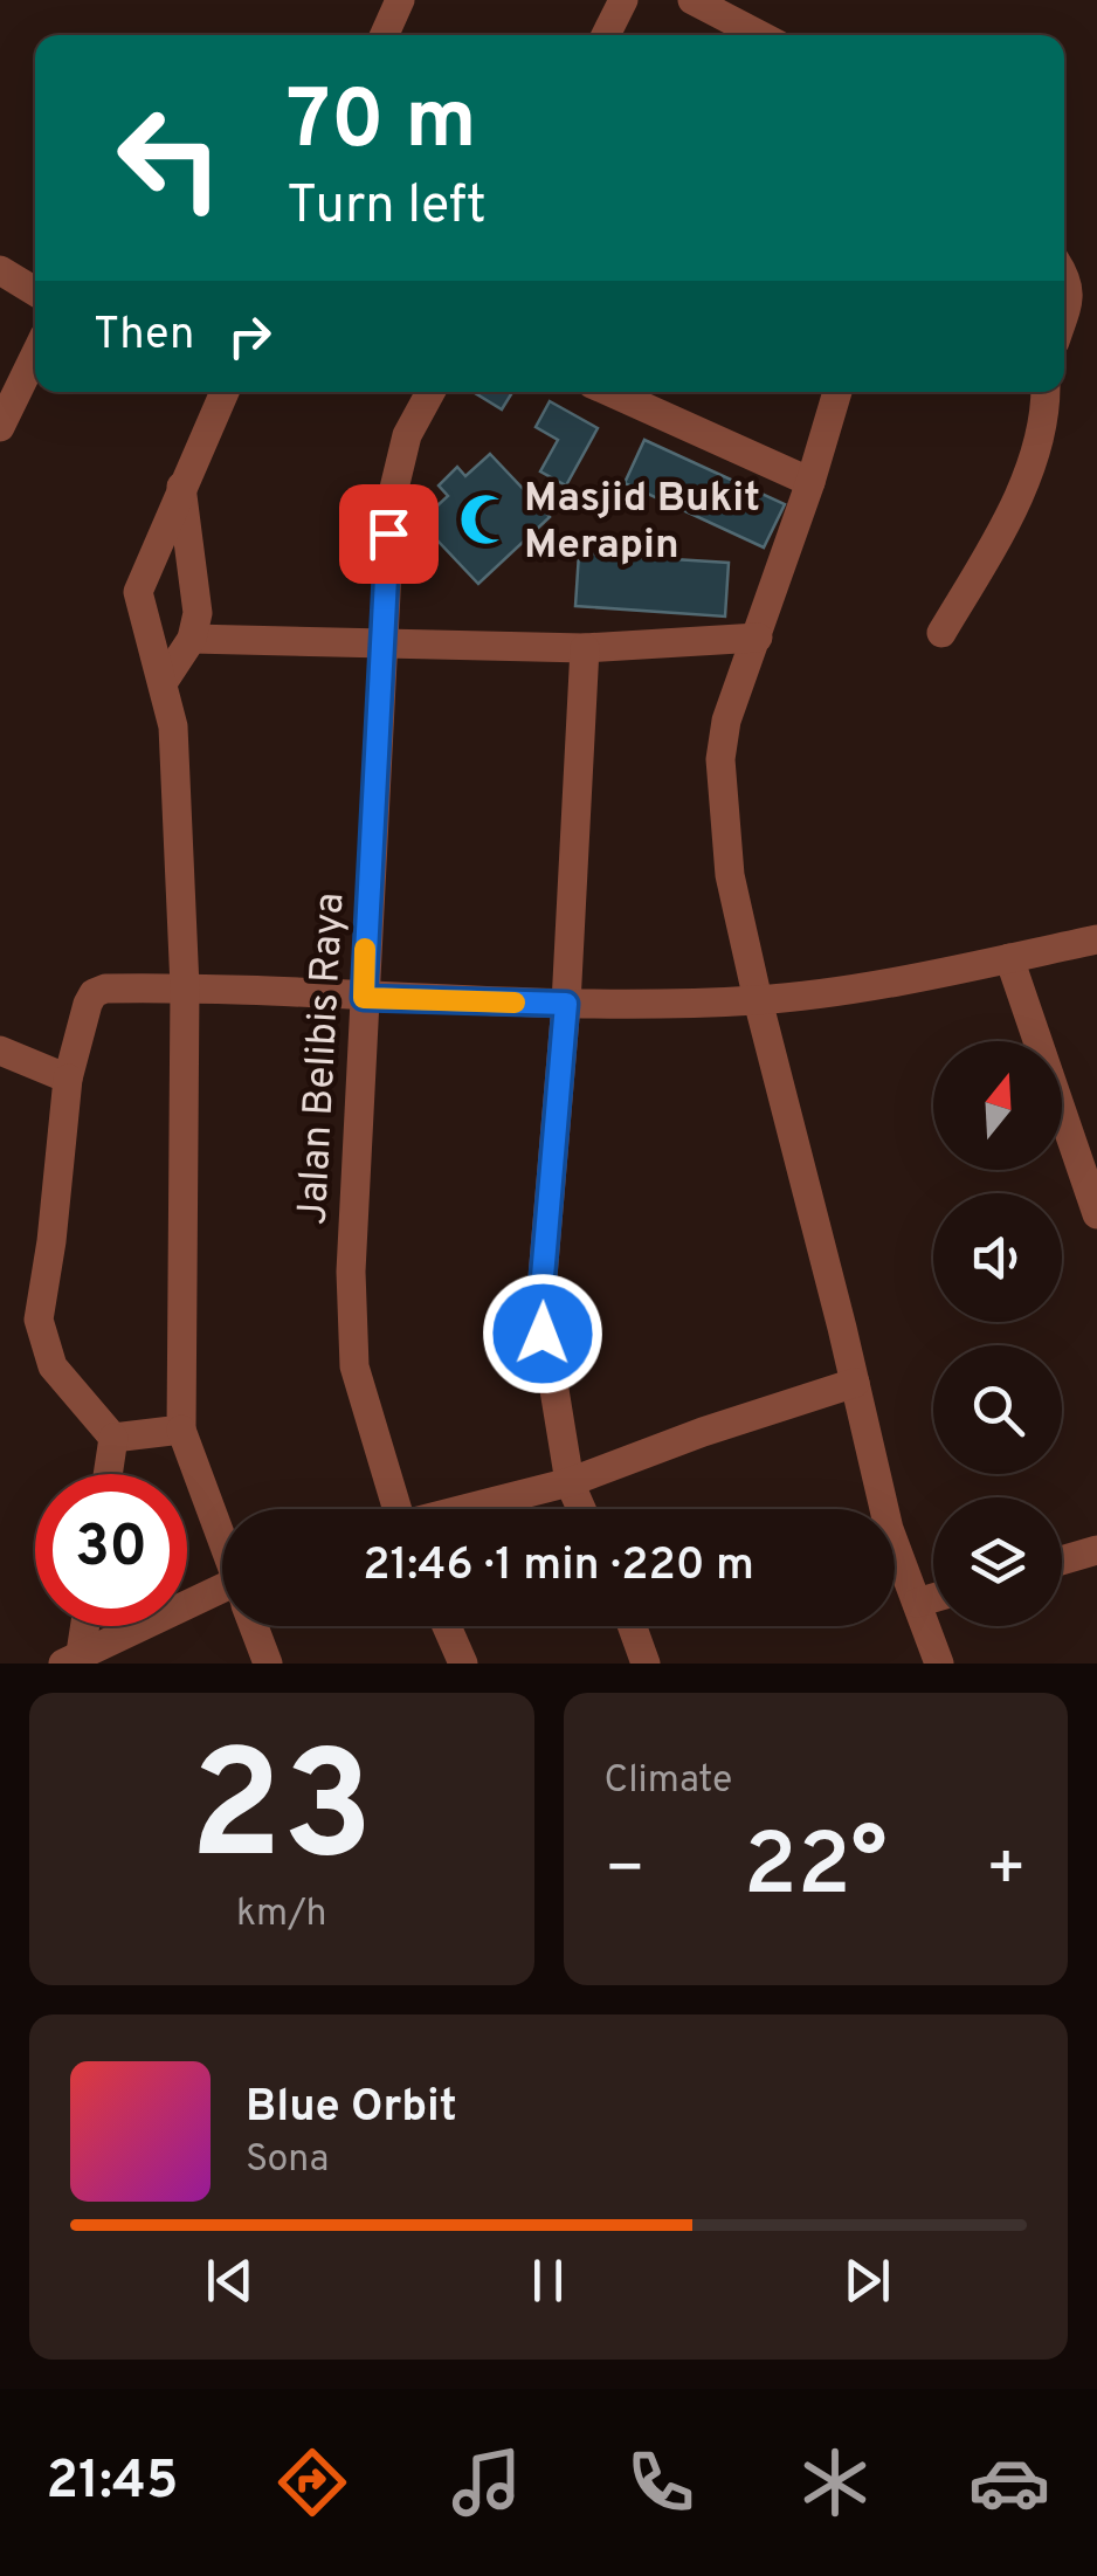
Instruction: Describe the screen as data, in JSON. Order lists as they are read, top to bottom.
{
  "streets": {
    "street": ["Jalan Belibis Raya"]
  },
  "places": {
    "mosque": ["Masjid Bukit Merapin"]
  },
  "north": "top",
  "page": {
    "turn": ["70 m", "Turn left"],
    "then": "Then",
    "limit": "30",
    "trip": "21:46 · 1 min · 220 m",
    "tile": [
      ["23", "km/h"],
      "Climate"
    ],
    "heat": ["−", "22°", "+"],
    "song": ["Blue Orbit", "Sona"],
    "tabs": "21:45"
  }
}
